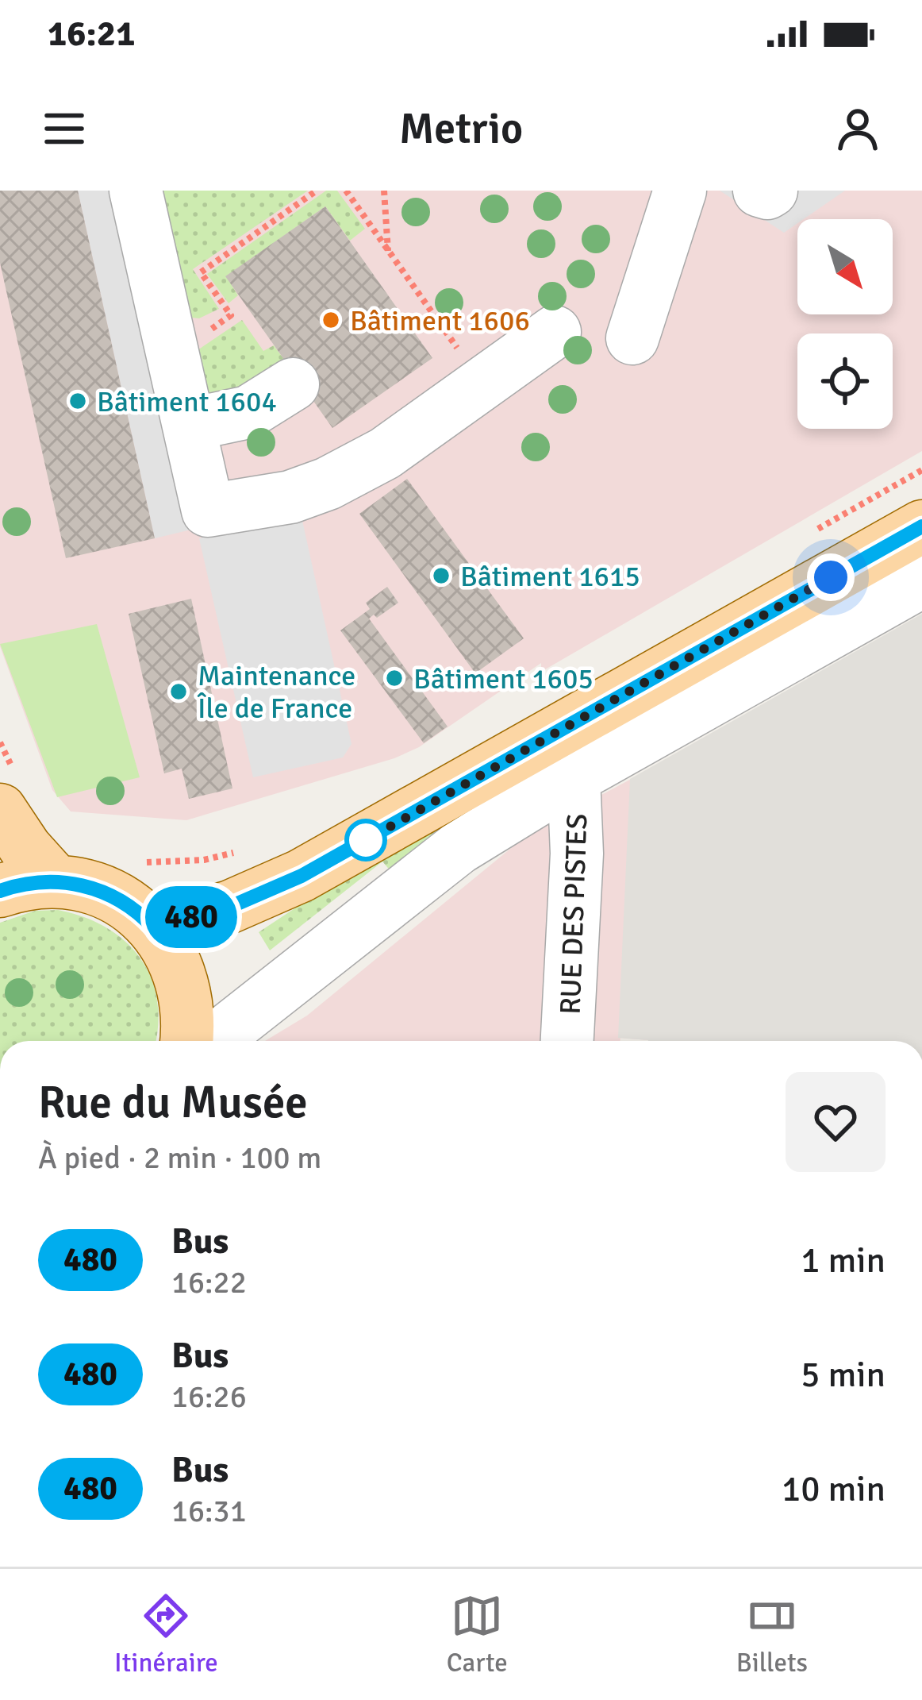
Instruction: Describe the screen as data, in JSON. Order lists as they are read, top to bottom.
{
  "streets": {
    "street": ["RUE DES PISTES"]
  },
  "places": [
    "Bâtiment 1606",
    "Bâtiment 1604",
    "Bâtiment 1615",
    "Bâtiment 1605",
    "Maintenance Île de France"
  ],
  "lines": ["bus line 480"],
  "north": "bottom right",
  "page": {
    "status": "16:21",
    "header": "Metrio",
    "on_map": "480",
    "heading": ["Rue du Musée", "À pied · 2 min · 100 m"],
    "list": [
      {
        "mark": "480",
        "name": "Bus",
        "note": "16:22",
        "value": "1 min"
      },
      {
        "mark": "480",
        "name": "Bus",
        "note": "16:26",
        "value": "5 min"
      },
      {
        "mark": "480",
        "name": "Bus",
        "note": "16:31",
        "value": "10 min"
      }
    ],
    "tabs": ["Itinéraire", "Carte", "Billets"]
  }
}
